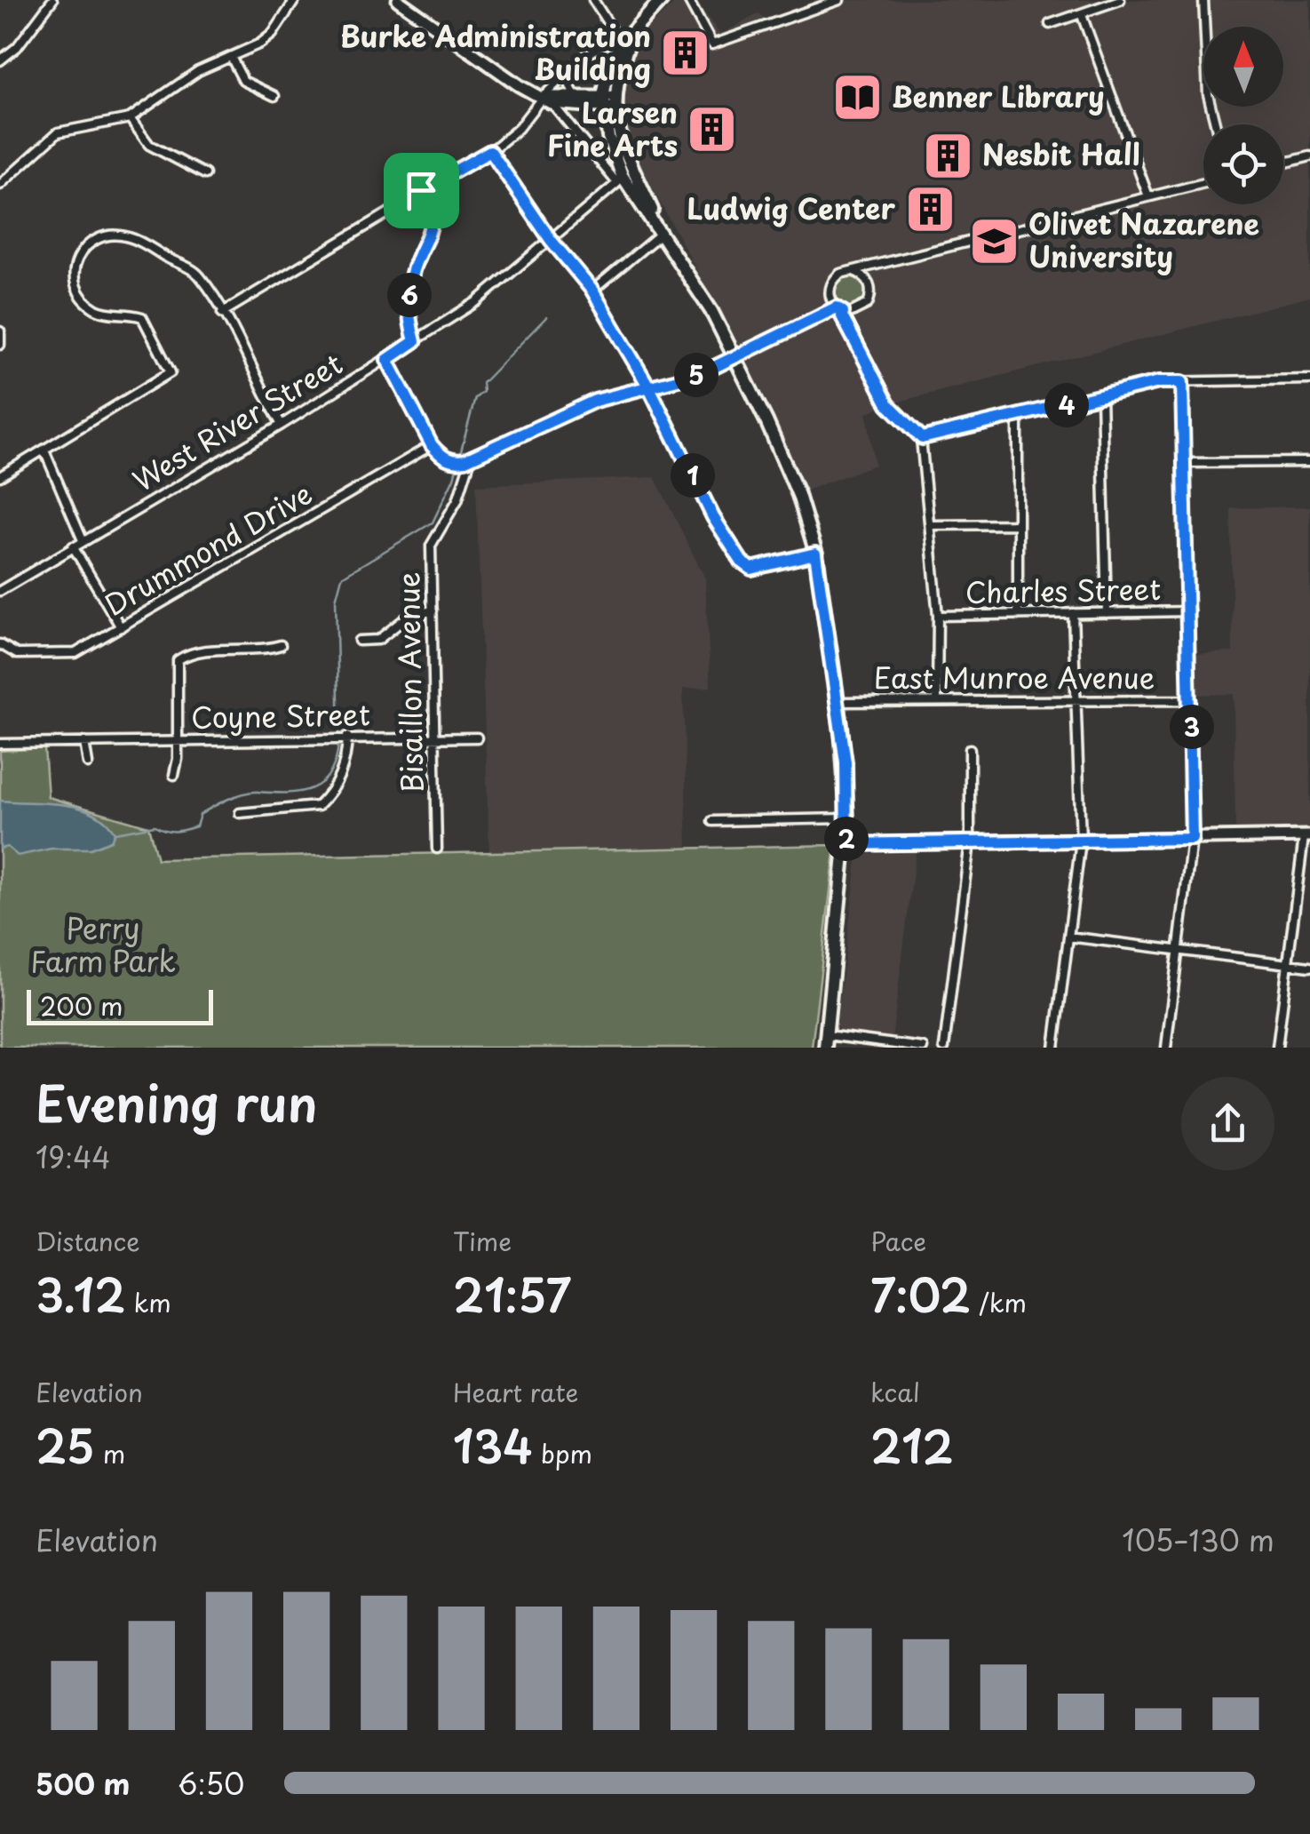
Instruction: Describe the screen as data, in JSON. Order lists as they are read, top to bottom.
{
  "streets": {
    "street": [
      "West River Street",
      "Drummond Drive",
      "Charles Street",
      "East Munroe Avenue",
      "Bisaillon Avenue",
      "Coyne Street"
    ]
  },
  "crossings": [
    ["Bisaillon Avenue", "Coyne Street"]
  ],
  "parks": ["Perry Farm Park"],
  "places": {
    "building": [
      "Burke Administration Building",
      "Larsen Fine Arts",
      "Nesbit Hall",
      "Ludwig Center"
    ],
    "library": ["Benner Library"],
    "school or university": ["Olivet Nazarene University"]
  },
  "scale_bar": "200 m",
  "north": "top",
  "page": {
    "pins": [
      "6",
      "5",
      "4",
      "1",
      "3",
      "2"
    ],
    "scale": "200 m",
    "heading": ["Evening run", "19:44"],
    "stats": [
      ["Distance", "3.12 km"],
      ["Time", "21:57"],
      ["Pace", "7:02 /km"],
      ["Elevation", "25 m"],
      ["Heart rate", "134 bpm"],
      ["kcal", "212"]
    ],
    "chart": ["Elevation", "105–130 m"],
    "list": [
      {
        "name": "500 m",
        "note": "6:50"
      }
    ]
  }
}
